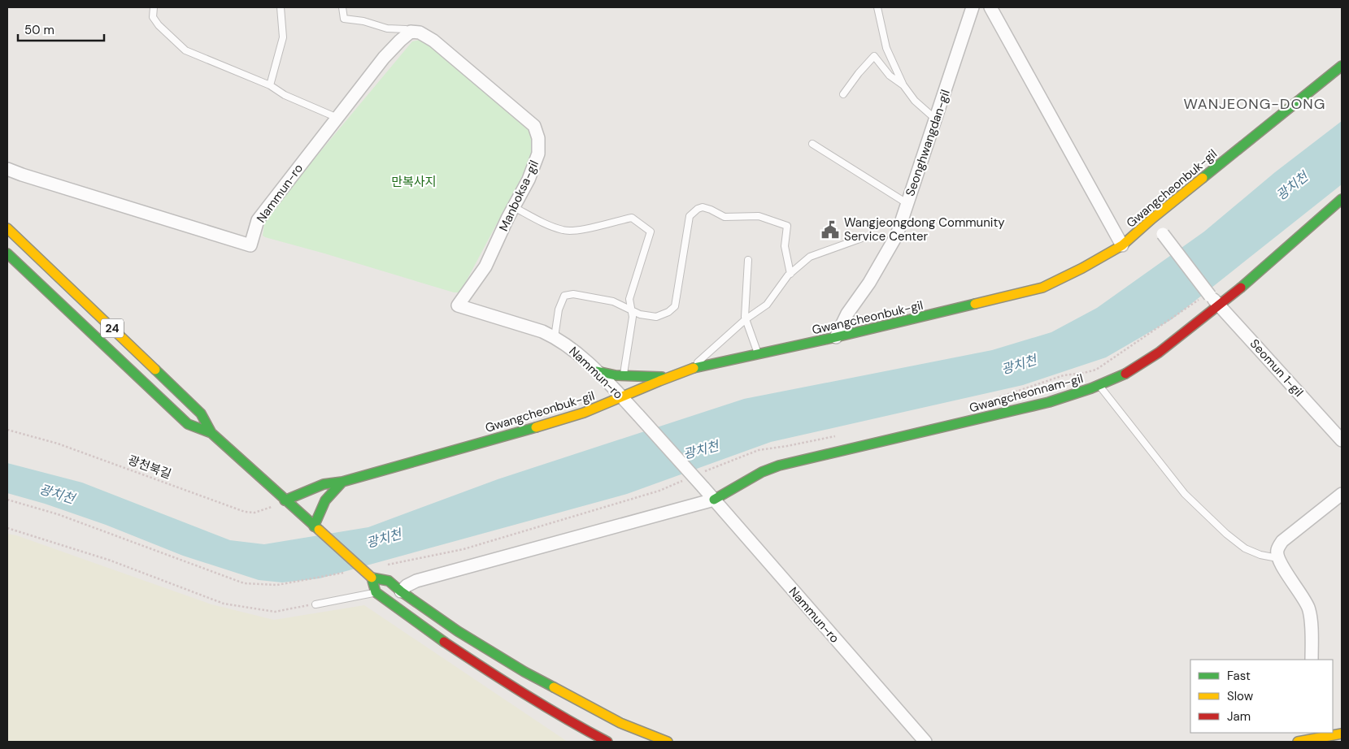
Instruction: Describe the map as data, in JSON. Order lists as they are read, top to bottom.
{
  "streets": {
    "street": [
      "Seonghwangdan-gil",
      "Gwangcheonbuk-gil",
      "Nammun-ro",
      "Manboksa-gil",
      "24",
      "Seomun 1-gil",
      "Gwangcheonnam-gil"
    ],
    "path": ["광천북길"]
  },
  "crossings": [
    ["Seonghwangdan-gil", "Gwangcheonbuk-gil"],
    ["Gwangcheonbuk-gil", "Nammun-ro"],
    ["Gwangcheonbuk-gil", "24"],
    ["Gwangcheonbuk-gil", "Seomun 1-gil"],
    ["Gwangcheonbuk-gil", "광천북길"],
    ["Nammun-ro", "Manboksa-gil"],
    ["Nammun-ro", "Gwangcheonnam-gil"],
    ["24", "광천북길"],
    ["Seomun 1-gil", "Gwangcheonnam-gil"]
  ],
  "districts": ["WANJEONG-DONG"],
  "water": ["광치천"],
  "parks": ["만복사지"],
  "places": {
    "public building": ["Wangjeongdong Community Service Center"]
  },
  "legend": ["Fast", "Slow", "Jam"],
  "scale_bar": "50 m"
}
